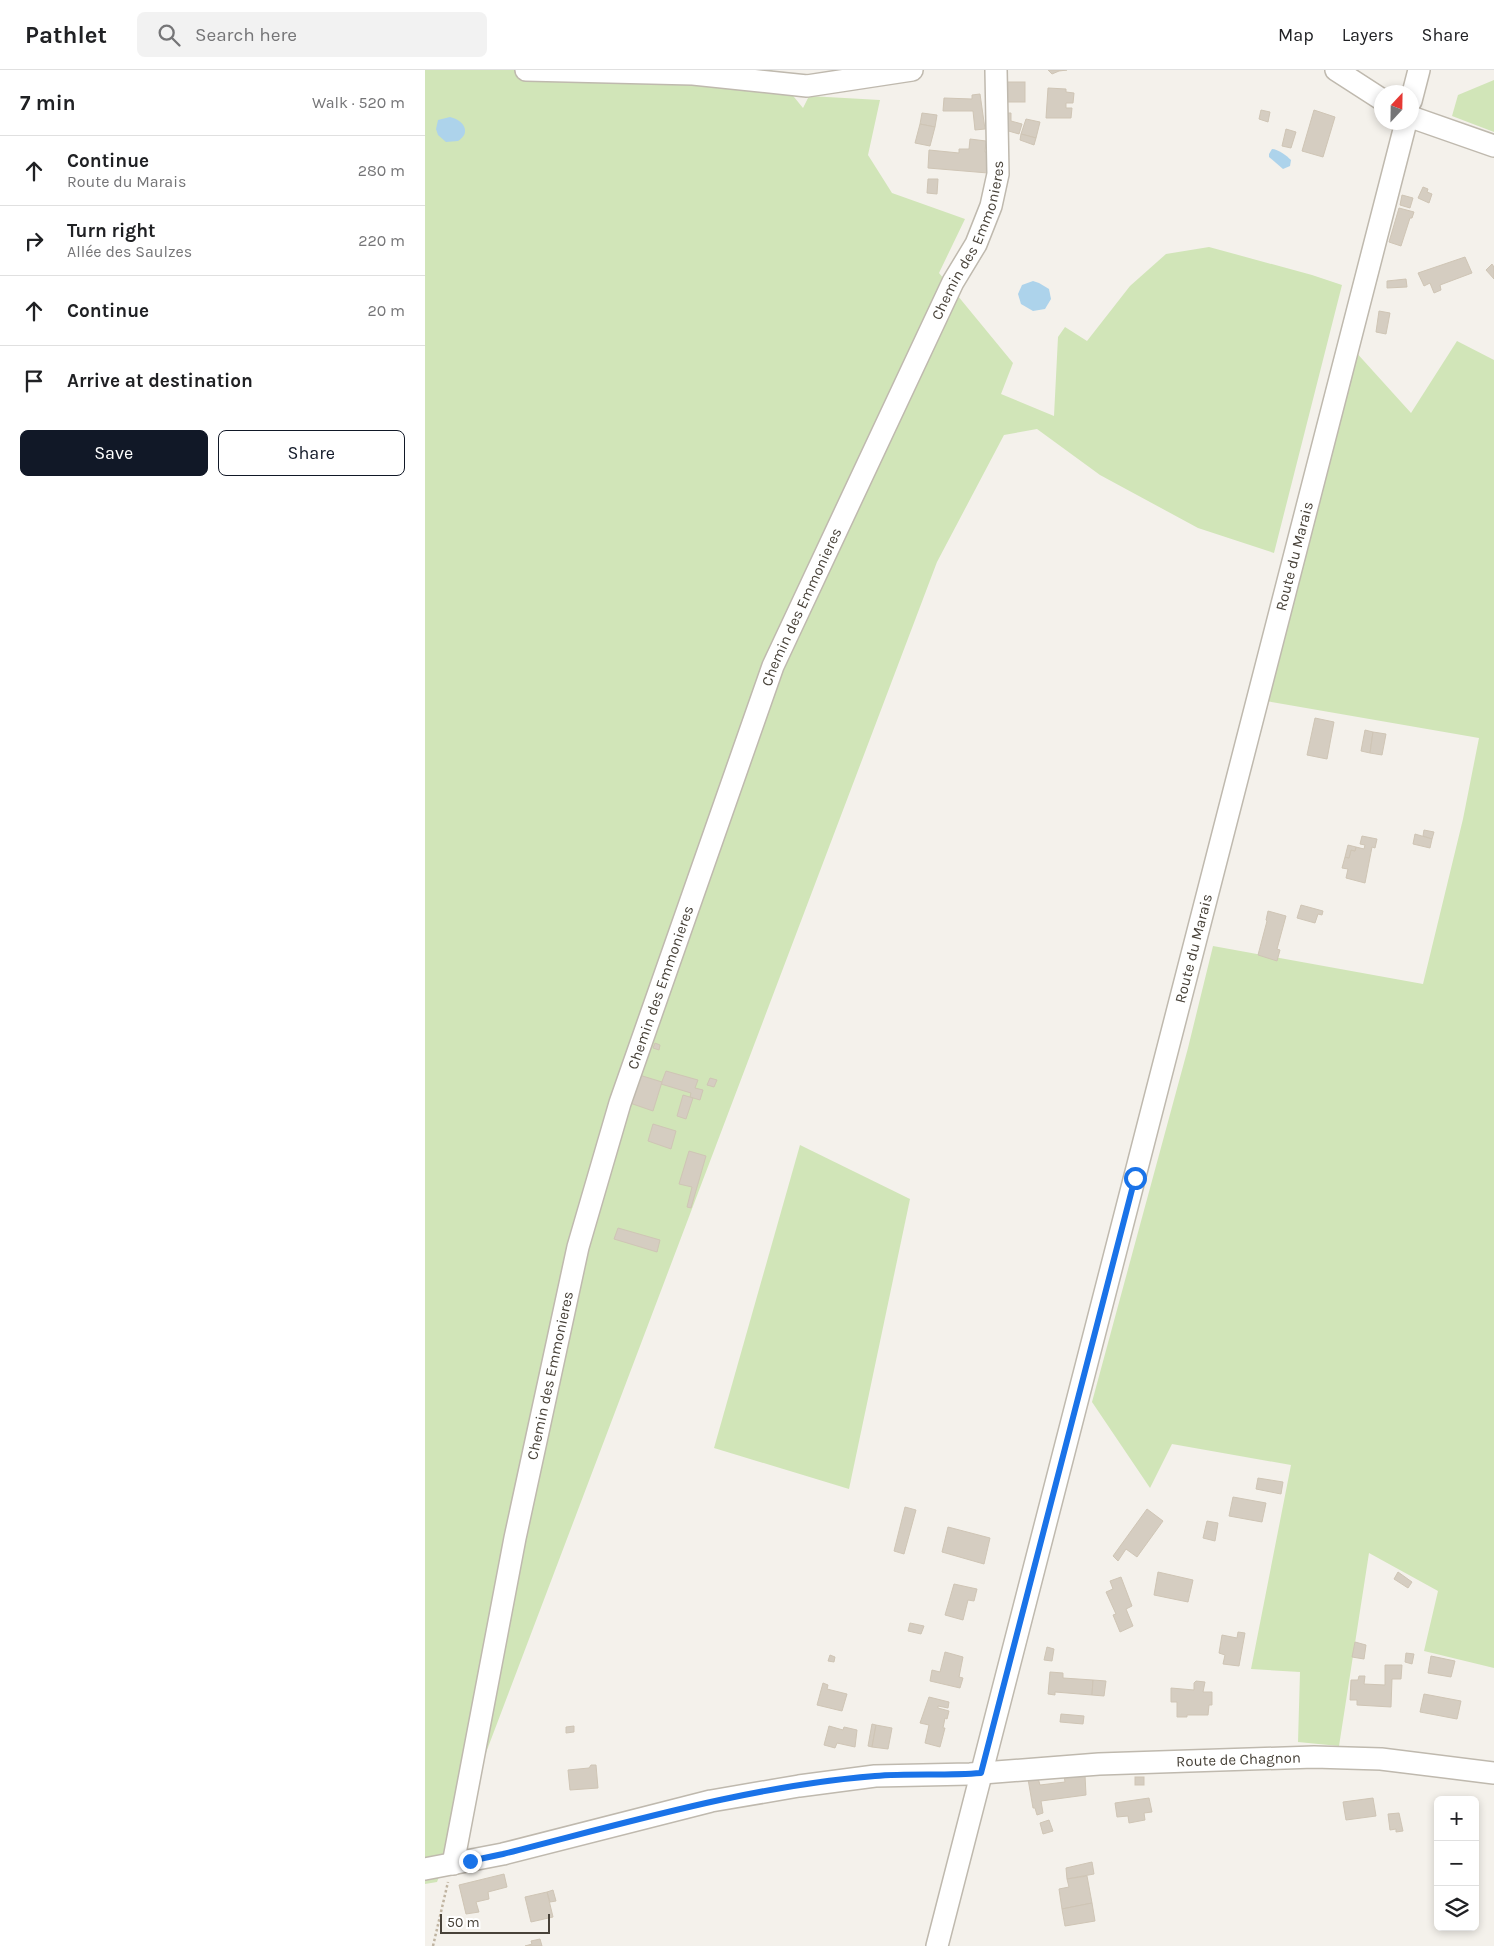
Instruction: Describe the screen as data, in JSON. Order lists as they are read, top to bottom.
{
  "streets": {
    "street": ["Chemin des Emmonieres", "Route du Marais", "Route de Chagnon"]
  },
  "crossings": [
    ["Chemin des Emmonieres", "Route de Chagnon"],
    ["Route du Marais", "Route de Chagnon"]
  ],
  "scale_bar": "50 m",
  "north": "top",
  "page": {
    "header": "Pathlet",
    "search": "Search here",
    "nav": ["Map", "Layers", "Share"],
    "heading": ["7 min", "Walk · 520 m"],
    "list": [
      ["Continue", "Route du Marais", "280 m"],
      ["Turn right", "Allée des Saulzes", "220 m"],
      ["Continue", "20 m"],
      "Arrive at destination"
    ],
    "buttons": ["Save", "Share"],
    "map_buttons": ["+", "−"],
    "scale": "50 m"
  }
}
